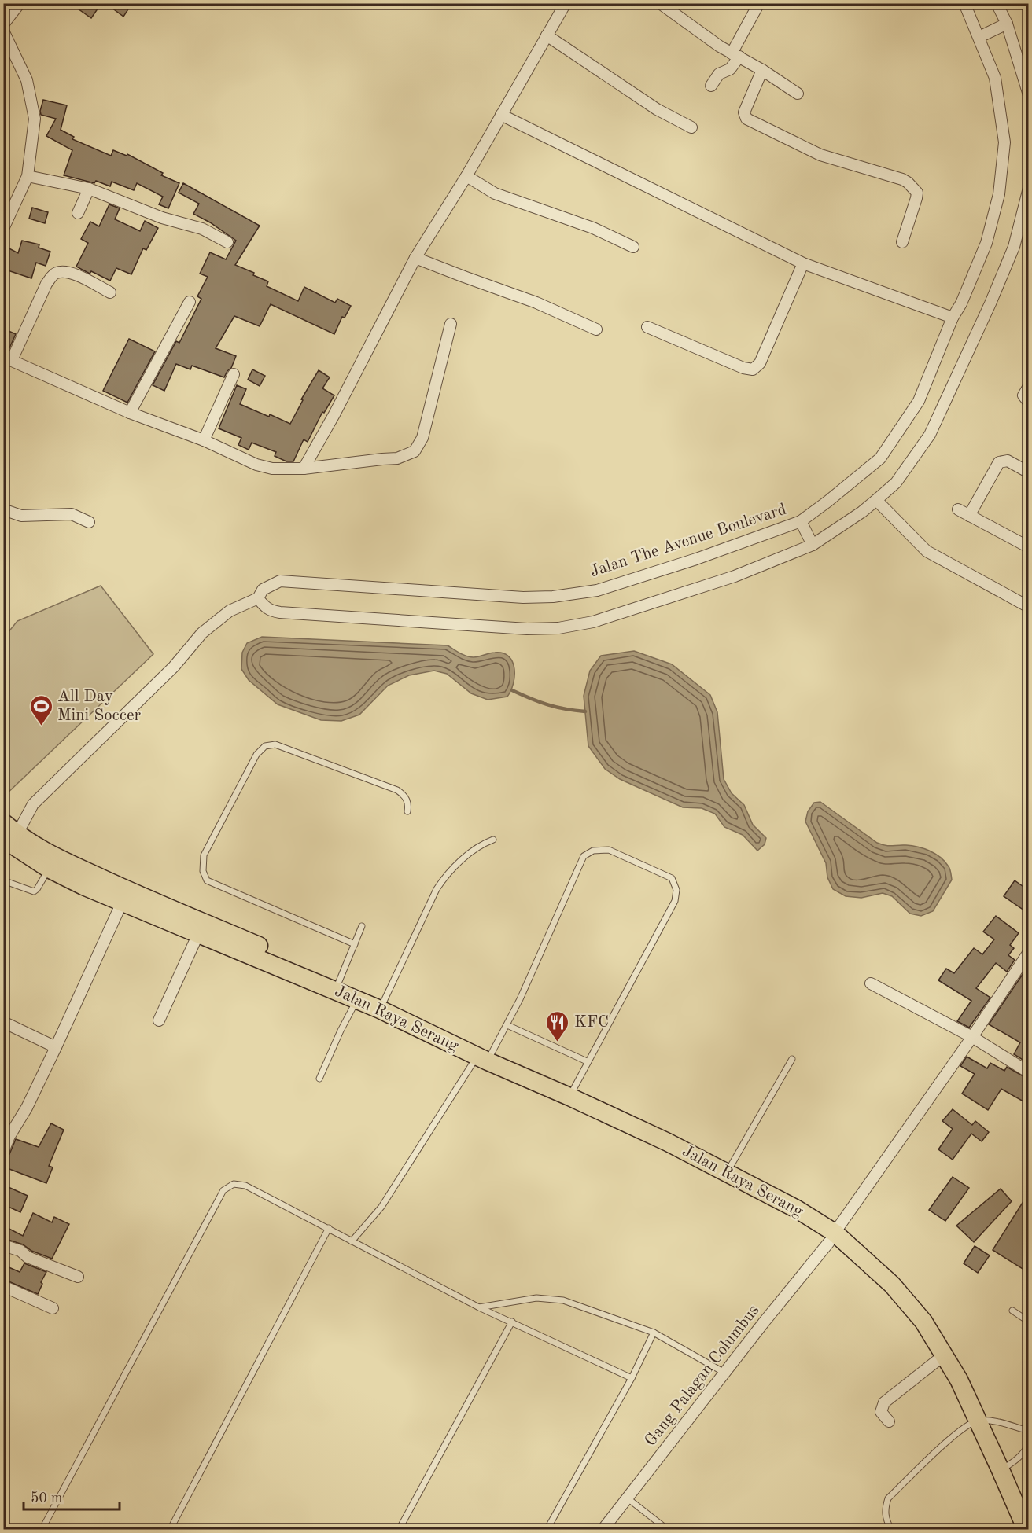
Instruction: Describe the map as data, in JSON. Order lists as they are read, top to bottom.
{
  "streets": {
    "highway": ["Jalan Raya Serang"],
    "street": ["Jalan The Avenue Boulevard", "Gang Palagan Columbus"]
  },
  "crossings": [
    ["Jalan The Avenue Boulevard", "Jalan Raya Serang"],
    ["Jalan Raya Serang", "Gang Palagan Columbus"]
  ],
  "places": {
    "sports": ["All Day Mini Soccer"],
    "restaurant": ["KFC"]
  },
  "scale_bar": "50 m"
}
